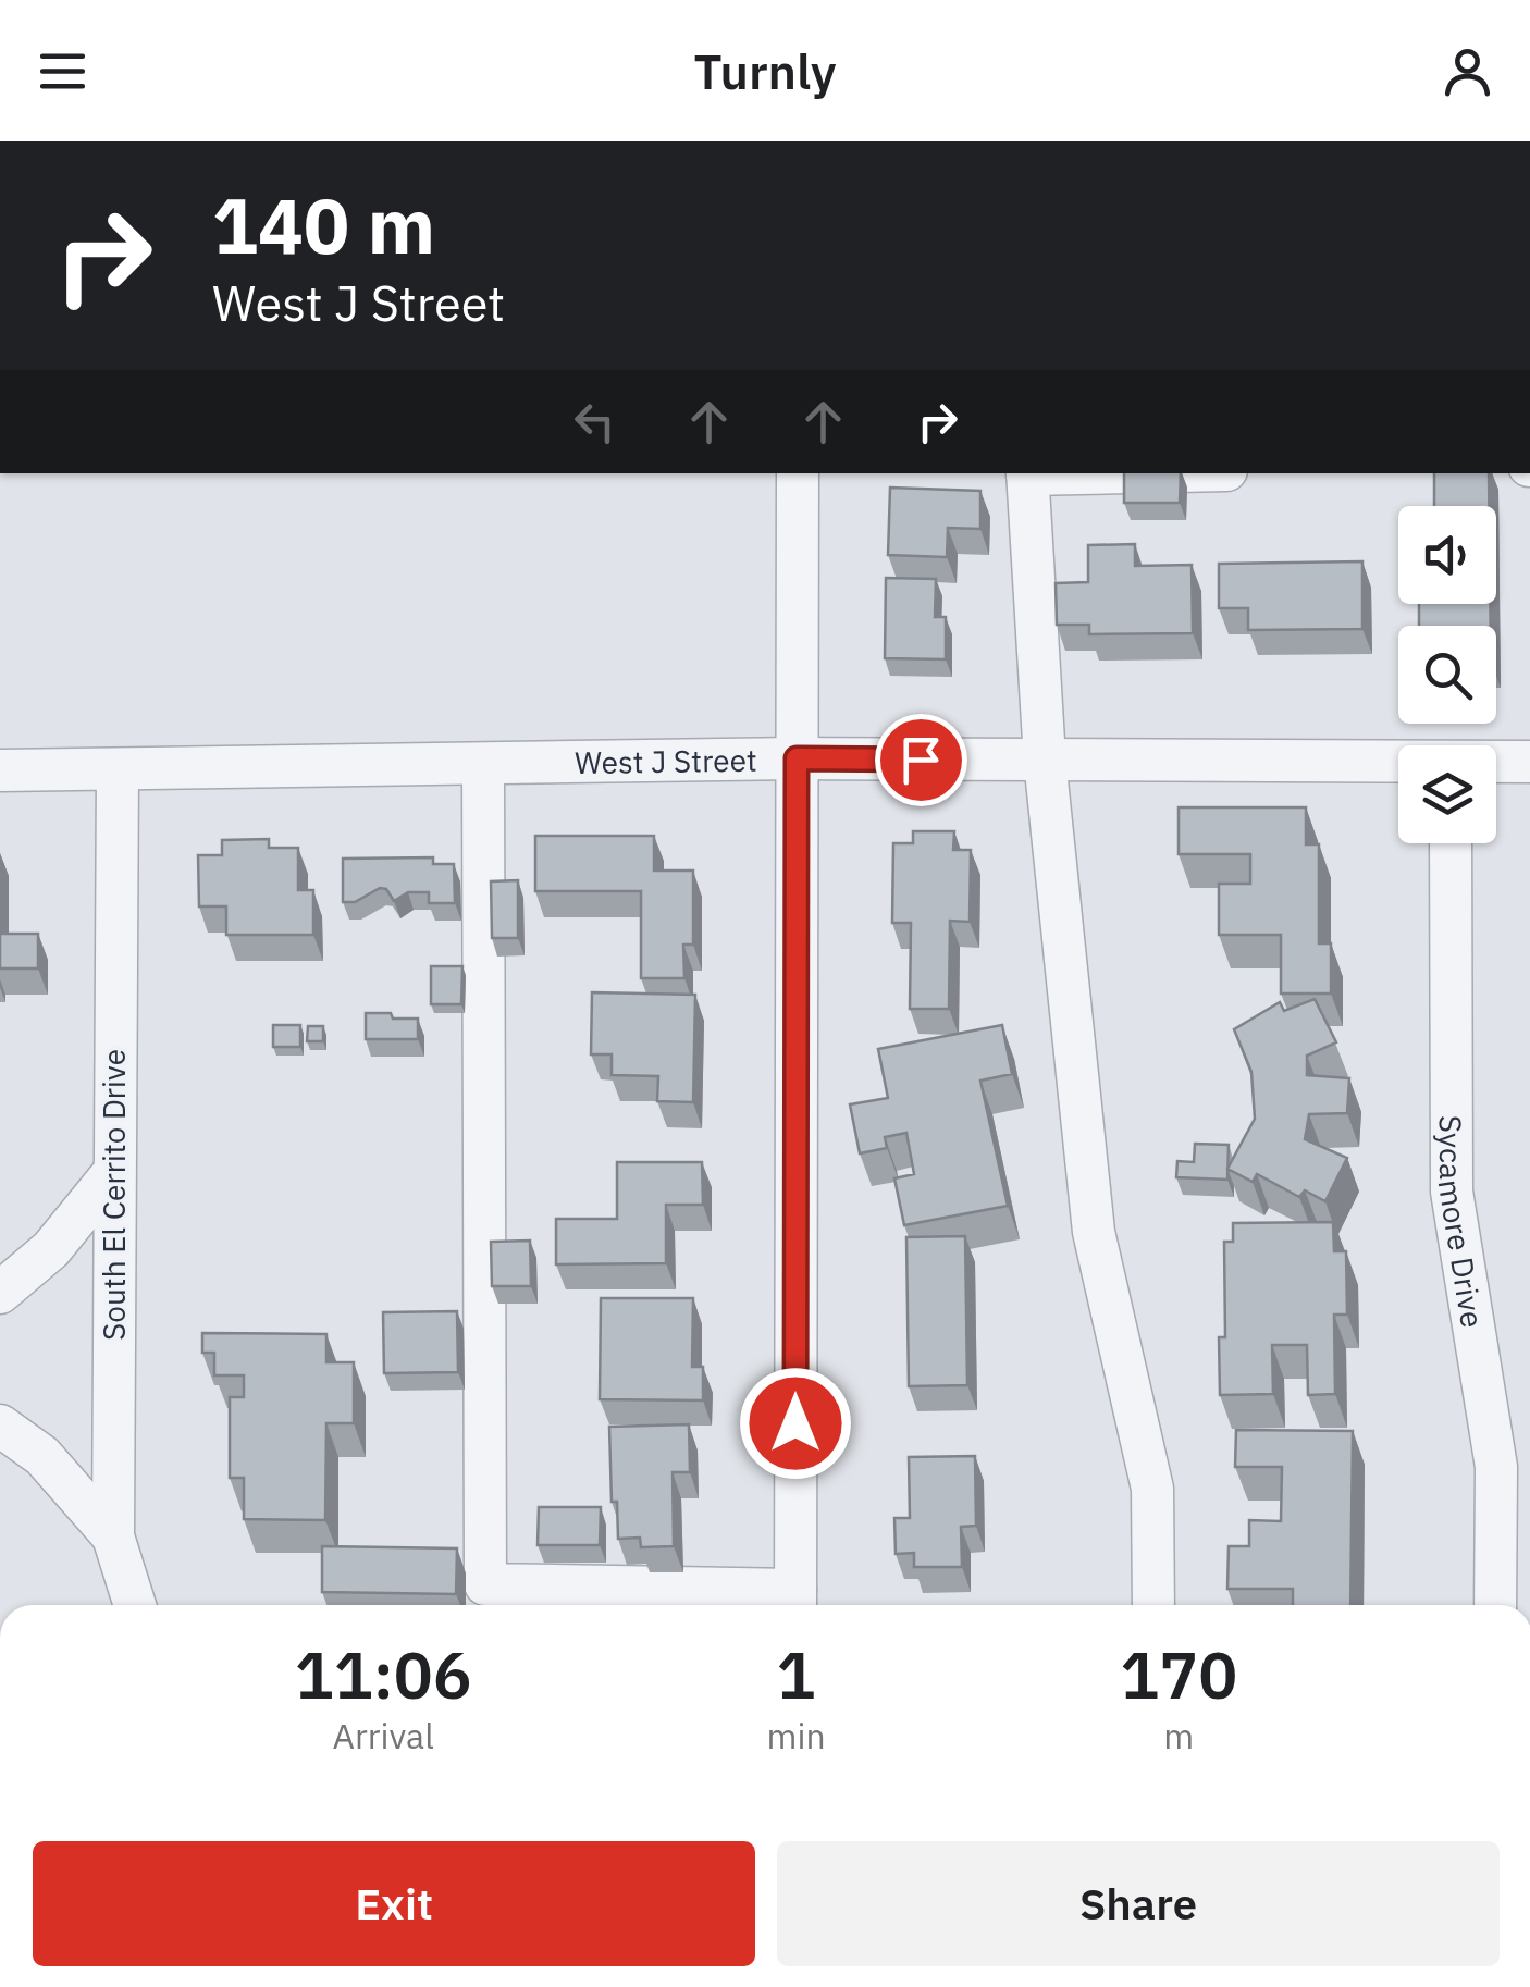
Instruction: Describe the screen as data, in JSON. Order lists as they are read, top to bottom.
{
  "streets": {
    "street": ["West J Street", "South El Cerrito Drive", "Sycamore Drive"]
  },
  "crossings": [
    ["West J Street", "South El Cerrito Drive"]
  ],
  "page": {
    "header": "Turnly",
    "turn": ["140 m", "West J Street"],
    "eta": [
      "11:06",
      "Arrival",
      "1",
      "min",
      "170",
      "m"
    ],
    "buttons": ["Exit", "Share"]
  }
}
